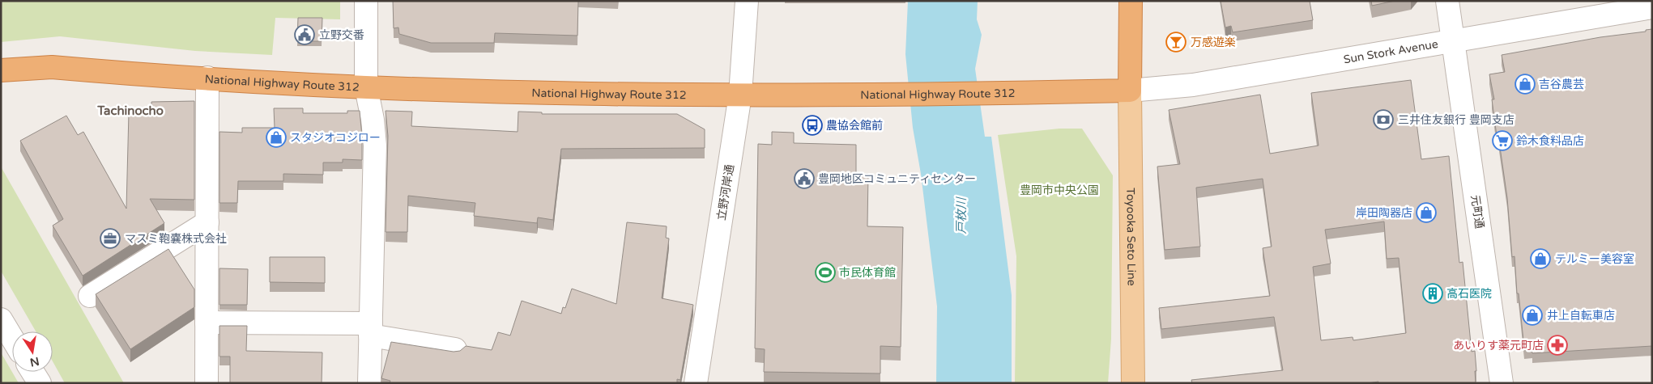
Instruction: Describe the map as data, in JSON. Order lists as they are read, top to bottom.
{
  "streets": {
    "highway": ["National Highway Route 312"],
    "main road": ["Toyooka Seto Line"],
    "street": ["Sun Stork Avenue", "立野河岸通", "元町通"]
  },
  "crossings": [
    ["Sun Stork Avenue", "National Highway Route 312"],
    ["Sun Stork Avenue", "元町通"],
    ["Sun Stork Avenue", "Toyooka Seto Line"],
    ["National Highway Route 312", "立野河岸通"],
    ["National Highway Route 312", "Toyooka Seto Line"]
  ],
  "districts": ["Tachinocho"],
  "water": ["戸枚川"],
  "parks": ["豊岡市中央公園"],
  "places": {
    "public building": ["立野交番", "豊岡地区コミュニティセンター"],
    "bar": ["万感遊楽"],
    "shop": [
      "吉谷農芸",
      "スタジオコジロー",
      "岸田陶器店",
      "テルミー美容室",
      "井上自転車店"
    ],
    "bank": ["三井住友銀行 豊岡支店"],
    "bus stop": ["農協会館前"],
    "supermarket": ["鈴木食料品店"],
    "office": ["マスミ鞄嚢株式会社"],
    "sports": ["市民体育館"],
    "building": ["高石医院"],
    "pharmacy": ["あいりす薬元町店"]
  },
  "north": "bottom"
}
